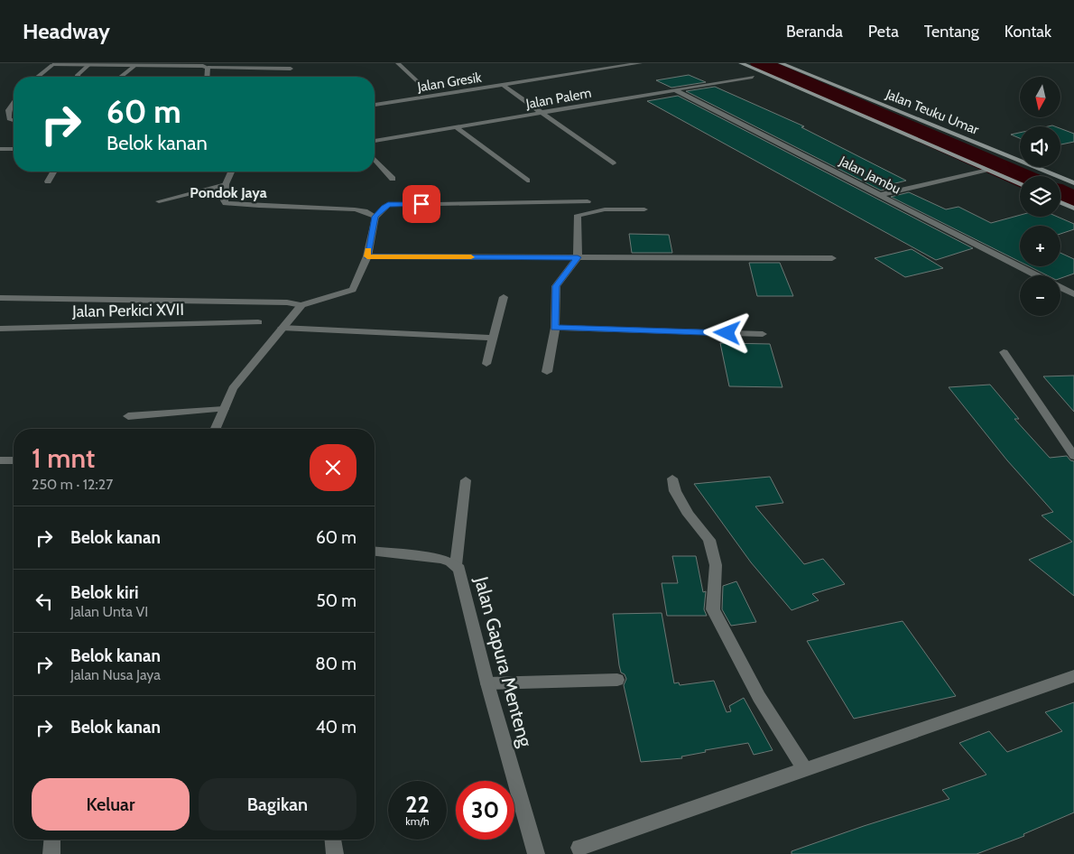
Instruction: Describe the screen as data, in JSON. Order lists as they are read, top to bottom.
{
  "streets": {
    "main road": ["Jalan Teuku Umar"],
    "street": [
      "Jalan Gresik",
      "Jalan Palem",
      "Jalan Jambu",
      "Jalan Perkici XVII",
      "Jalan Gapura Menteng"
    ]
  },
  "crossings": [
    ["Jalan Palem", "Jalan Jambu"]
  ],
  "districts": ["Pondok Jaya"],
  "north": "bottom",
  "page": {
    "header": "Headway",
    "nav": [
      "Beranda",
      "Peta",
      "Tentang",
      "Kontak"
    ],
    "map_buttons": ["+", "−"],
    "turn": ["60 m", "Belok kanan"],
    "heading": ["1 mnt", "250 m · 12:27"],
    "list": [
      {
        "name": "Belok kanan",
        "value": "60 m"
      },
      {
        "name": "Belok kiri",
        "note": "Jalan Unta VI",
        "value": "50 m"
      },
      {
        "name": "Belok kanan",
        "note": "Jalan Nusa Jaya",
        "value": "80 m"
      },
      {
        "name": "Belok kanan",
        "value": "40 m"
      }
    ],
    "buttons": ["Keluar", "Bagikan"],
    "speed": "22 km/h",
    "limit": "30"
  }
}
